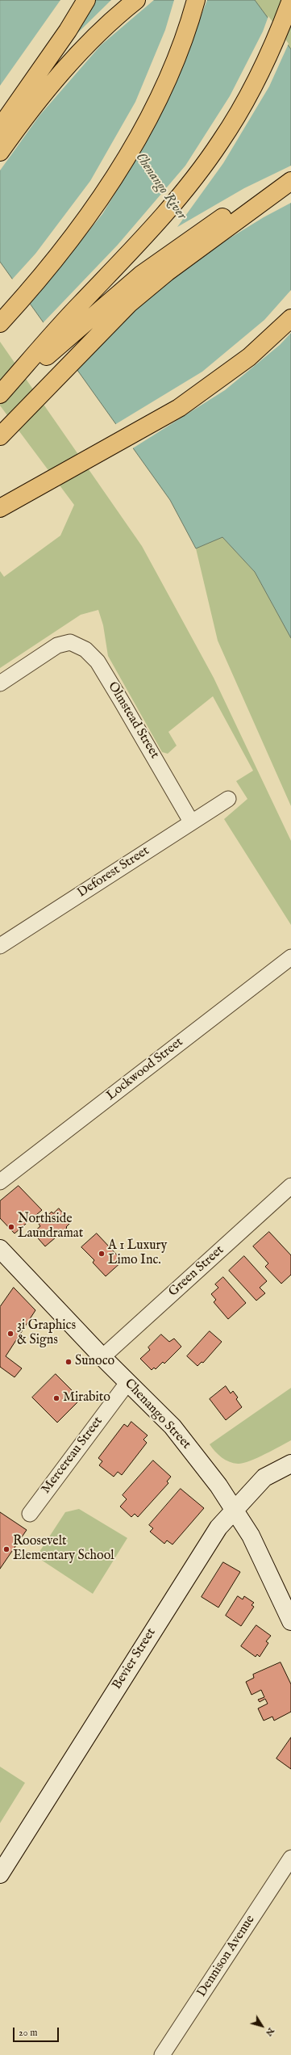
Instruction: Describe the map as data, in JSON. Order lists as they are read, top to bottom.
{
  "streets": {
    "main road": ["Chenango Street", "Bevier Street"],
    "street": [
      "Olmstead Street",
      "Deforest Street",
      "Lockwood Street",
      "Green Street",
      "Mercereau Street",
      "Dennison Avenue"
    ]
  },
  "crossings": [
    ["Olmstead Street", "Deforest Street"],
    ["Green Street", "Chenango Street"],
    ["Chenango Street", "Mercereau Street"],
    ["Chenango Street", "Bevier Street"]
  ],
  "water": ["Chenango River"],
  "places": [
    "Northside Laundramat",
    "A 1 Luxury Limo Inc.",
    "3i Graphics & Signs",
    "Sunoco",
    "Mirabito",
    "Roosevelt Elementary School"
  ],
  "scale_bar": "20 m",
  "north": "bottom right"
}
